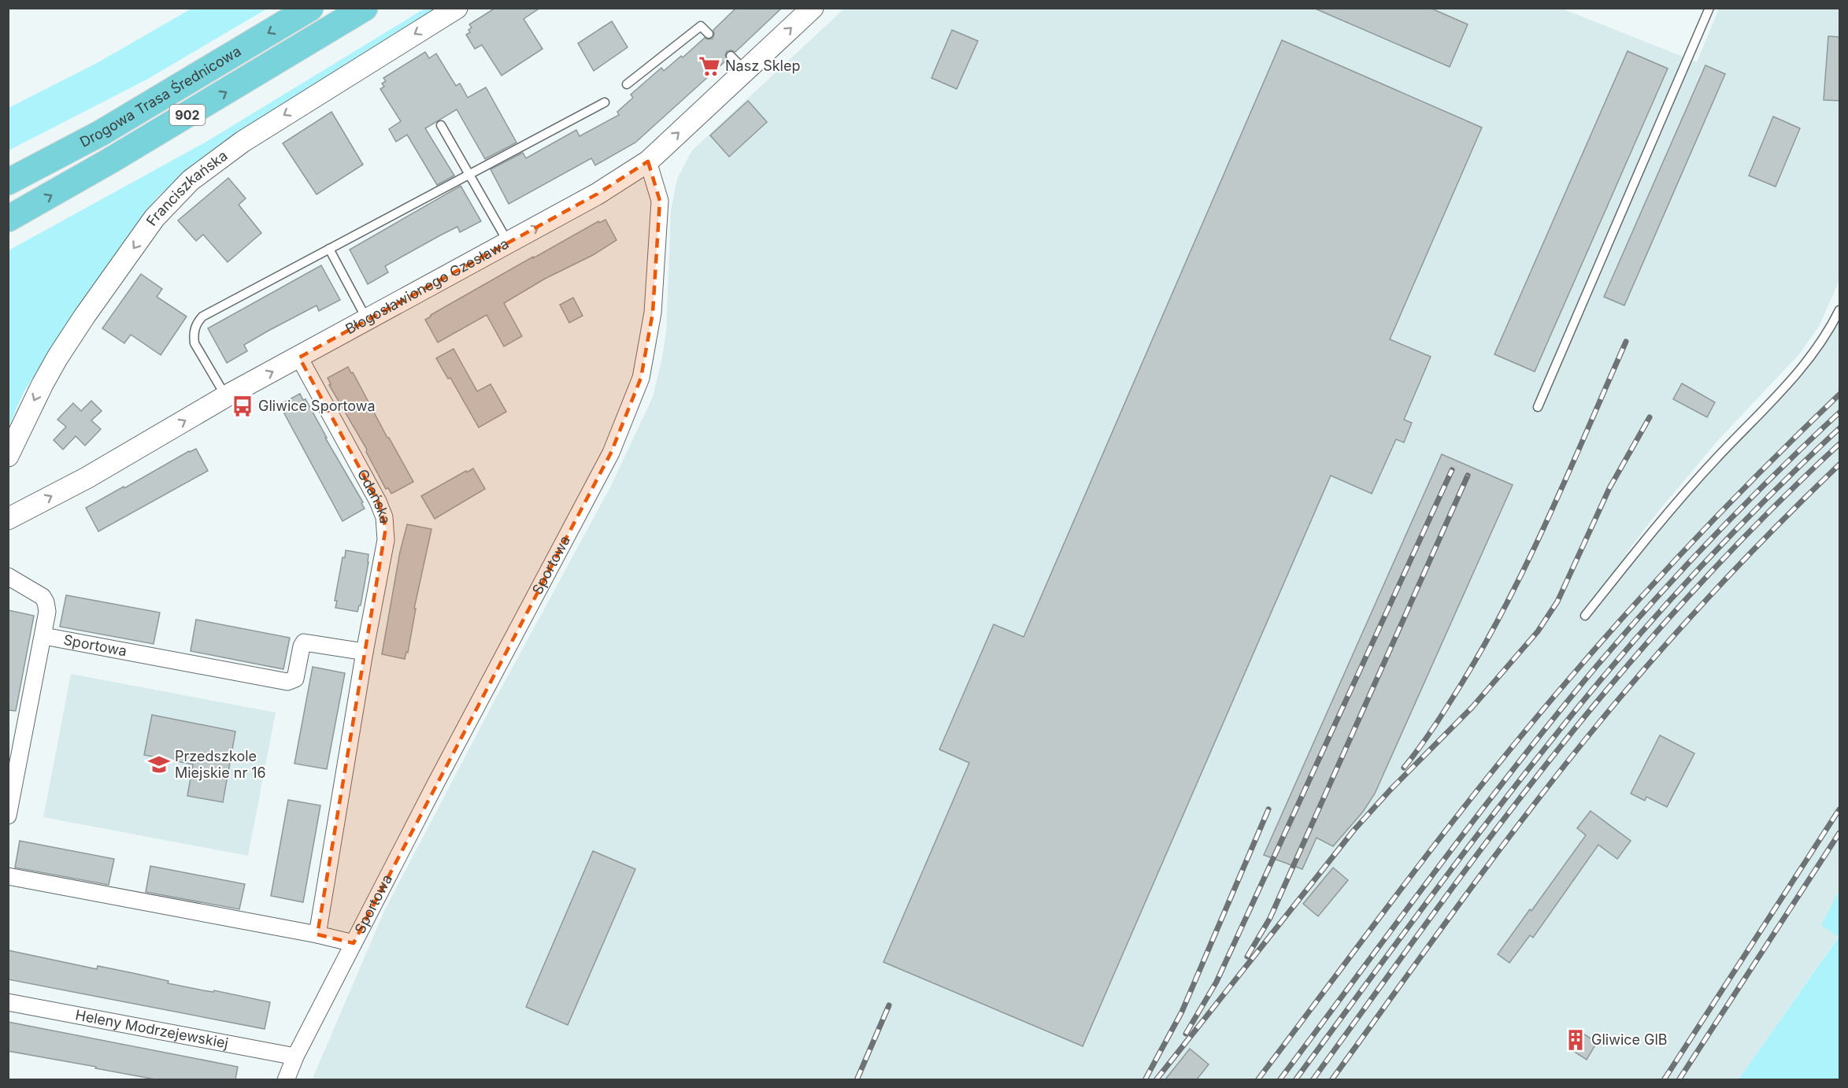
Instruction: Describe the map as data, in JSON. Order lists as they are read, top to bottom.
{
  "streets": {
    "main road": ["Drogowa Trasa Średnicowa", "902"],
    "street": [
      "Franciszkańska",
      "Błogosławionego Czesława",
      "Gdańska",
      "Sportowa",
      "Heleny Modrzejewskiej"
    ]
  },
  "crossings": [
    ["Błogosławionego Czesława", "Gdańska"],
    ["Błogosławionego Czesława", "Sportowa"],
    ["Gdańska", "Sportowa"],
    ["Sportowa", "Heleny Modrzejewskiej"]
  ],
  "one_way": ["Franciszkańska", "Błogosławionego Czesława"],
  "places": {
    "supermarket": ["Nasz Sklep"],
    "bus stop": ["Gliwice Sportowa"],
    "school or university": ["Przedszkole Miejskie nr 16"],
    "building": ["Gliwice GlB"]
  }
}
